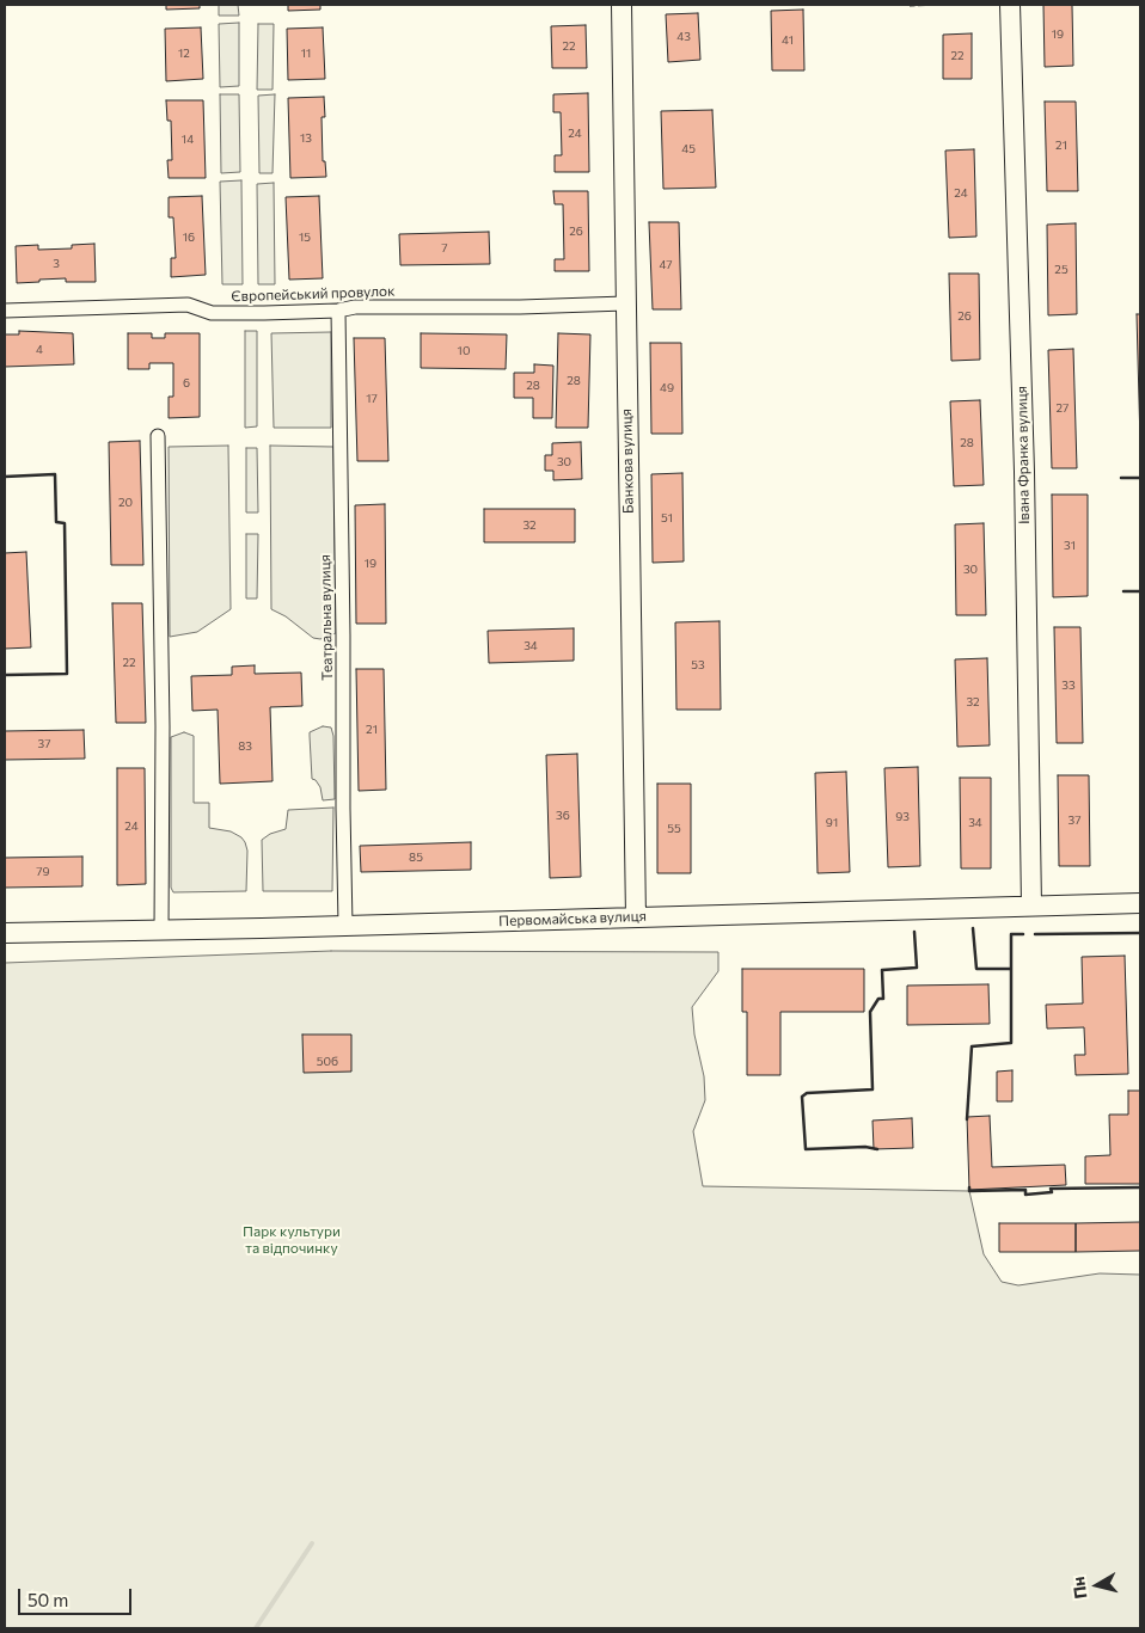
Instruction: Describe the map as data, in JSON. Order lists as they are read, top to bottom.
{
  "streets": {
    "street": [
      "Європейський провулок",
      "Івана Франка вулиця",
      "Банкова вулиця",
      "Театральна вулиця",
      "Первомайська вулиця"
    ]
  },
  "crossings": [
    ["Європейський провулок", "Банкова вулиця"],
    ["Європейський провулок", "Театральна вулиця"],
    ["Івана Франка вулиця", "Первомайська вулиця"],
    ["Банкова вулиця", "Первомайська вулиця"],
    ["Театральна вулиця", "Первомайська вулиця"]
  ],
  "parks": ["Парк культури та відпочинку"],
  "house_numbers": [
    "19",
    "43",
    "41",
    "22",
    "12",
    "11",
    "22",
    "24",
    "13",
    "14",
    "21",
    "45",
    "24",
    "26",
    "16",
    "15",
    "7",
    "3",
    "47",
    "25",
    "26",
    "4",
    "10",
    "28",
    "6",
    "28",
    "49",
    "17",
    "27",
    "28",
    "30",
    "20",
    "51",
    "32",
    "31",
    "19",
    "30",
    "34",
    "22",
    "53",
    "33",
    "32",
    "21",
    "37",
    "83",
    "36",
    "93",
    "37",
    "91",
    "34",
    "24",
    "55",
    "85",
    "79",
    "50б"
  ],
  "scale_bar": "50 m",
  "north": "left"
}
